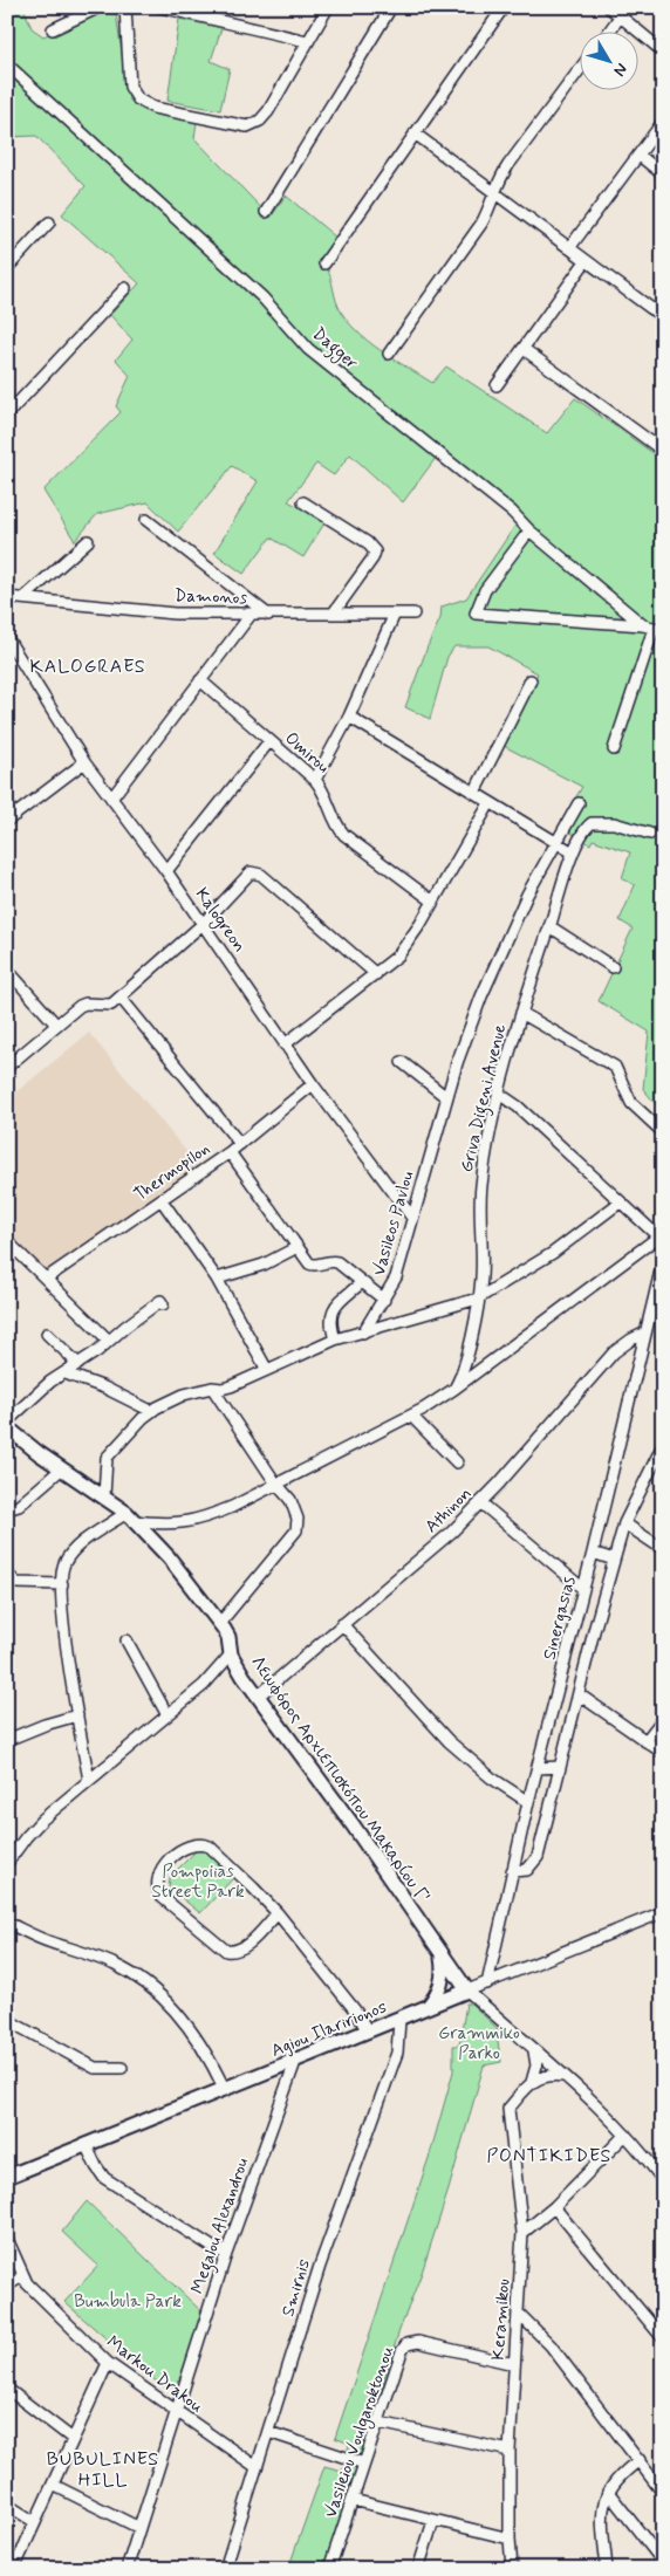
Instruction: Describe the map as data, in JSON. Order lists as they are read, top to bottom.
{
  "streets": {
    "street": [
      "Dagger",
      "Damonos",
      "Omirou",
      "Kalogreon",
      "Griva Digeni Avenue",
      "Thermopilon",
      "Vasileos Pavlou",
      "Athinon",
      "Sinergasias",
      "Λεωφόρος Αρχιεπισκόπου Μακαρίου Γ'",
      "Agiou Ilaririonos",
      "Megalou Alexandrou",
      "Smirnis",
      "Keramikou",
      "Markou Drakou",
      "Vasileiou Voulgaroktonou"
    ]
  },
  "crossings": [
    ["Kalogreon", "Thermopilon"],
    ["Kalogreon", "Vasileos Pavlou"],
    ["Athinon", "Sinergasias"],
    ["Athinon", "Λεωφόρος Αρχιεπισκόπου Μακαρίου Γ'"],
    ["Sinergasias", "Agiou Ilaririonos"],
    ["Λεωφόρος Αρχιεπισκόπου Μακαρίου Γ'", "Agiou Ilaririonos"],
    ["Agiou Ilaririonos", "Megalou Alexandrou"],
    ["Agiou Ilaririonos", "Smirnis"],
    ["Megalou Alexandrou", "Markou Drakou"],
    ["Smirnis", "Markou Drakou"],
    ["Keramikou", "Vasileiou Voulgaroktonou"]
  ],
  "districts": ["KALOGRAES", "PONTIKIDES", "BUBULINES HILL"],
  "parks": ["Pompoiias Street Park", "Grammiko Parko", "Bumbula Park"],
  "north": "bottom right"
}
